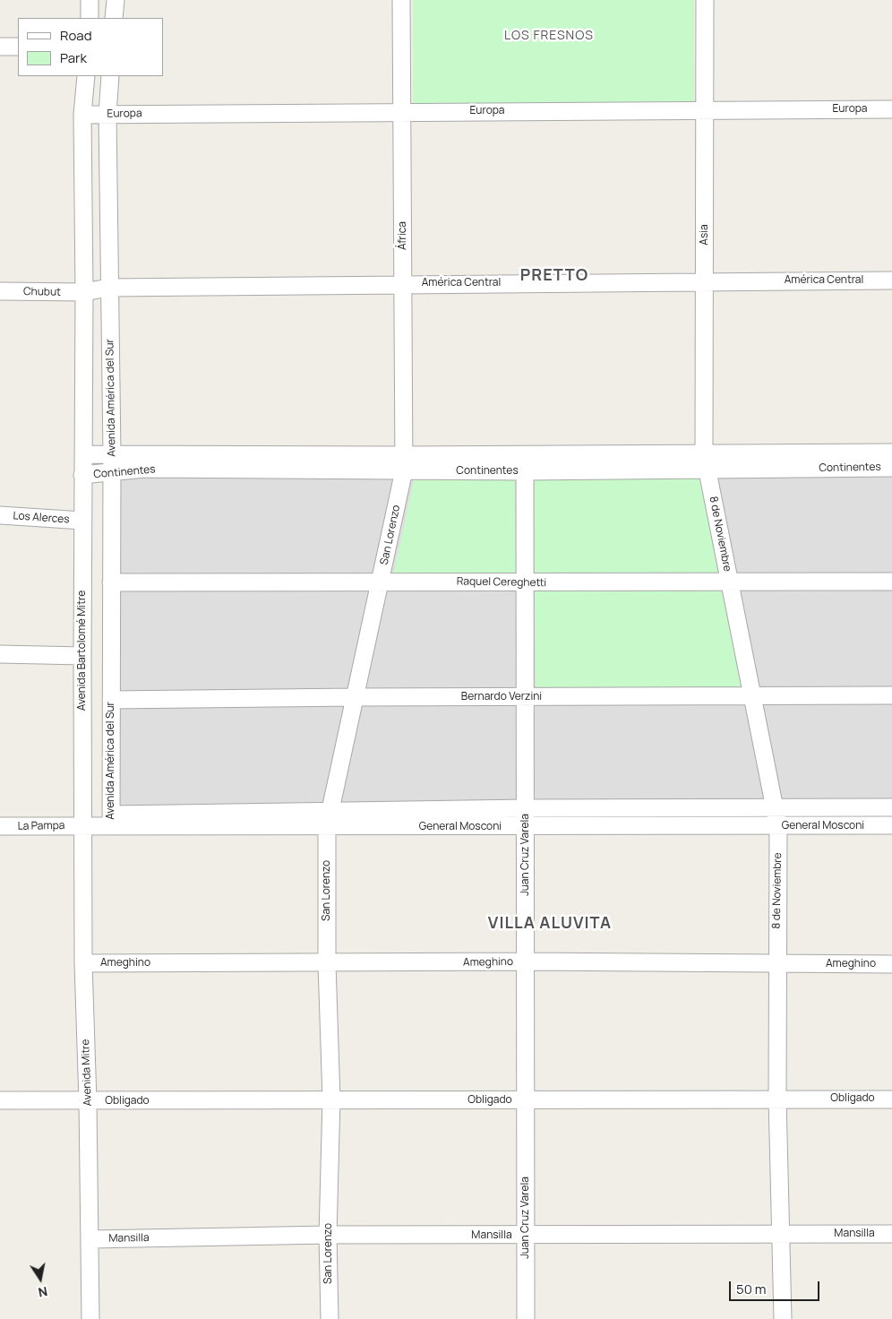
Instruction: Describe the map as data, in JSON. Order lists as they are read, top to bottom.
{
  "streets": {
    "street": [
      "Europa",
      "Asia",
      "África",
      "América Central",
      "Chubut",
      "Avenida América del Sur",
      "Continentes",
      "Los Alerces",
      "8 de Noviembre",
      "San Lorenzo",
      "Raquel Cereghetti",
      "Avenida Bartolomé Mitre",
      "Bernardo Verzini",
      "La Pampa",
      "General Mosconi",
      "Juan Cruz Varela",
      "Ameghino",
      "Avenida Mitre",
      "Obligado",
      "Mansilla"
    ]
  },
  "crossings": [
    ["Europa", "Asia"],
    ["Europa", "África"],
    ["Europa", "Avenida América del Sur"],
    ["Asia", "América Central"],
    ["Asia", "Continentes"],
    ["Asia", "8 de Noviembre"],
    ["África", "América Central"],
    ["África", "Continentes"],
    ["África", "San Lorenzo"],
    ["América Central", "Chubut"],
    ["América Central", "Avenida América del Sur"],
    ["Avenida América del Sur", "Continentes"],
    ["Avenida América del Sur", "Raquel Cereghetti"],
    ["Avenida América del Sur", "Bernardo Verzini"],
    ["Avenida América del Sur", "General Mosconi"],
    ["Continentes", "8 de Noviembre"],
    ["Continentes", "San Lorenzo"],
    ["Continentes", "Avenida Bartolomé Mitre"],
    ["Continentes", "Juan Cruz Varela"],
    ["Los Alerces", "Avenida Bartolomé Mitre"],
    ["8 de Noviembre", "Raquel Cereghetti"],
    ["8 de Noviembre", "Bernardo Verzini"],
    ["8 de Noviembre", "General Mosconi"],
    ["8 de Noviembre", "Ameghino"],
    ["8 de Noviembre", "Obligado"],
    ["8 de Noviembre", "Mansilla"],
    ["San Lorenzo", "Raquel Cereghetti"],
    ["San Lorenzo", "Bernardo Verzini"],
    ["San Lorenzo", "General Mosconi"],
    ["San Lorenzo", "Ameghino"],
    ["San Lorenzo", "Obligado"],
    ["San Lorenzo", "Mansilla"],
    ["Raquel Cereghetti", "Juan Cruz Varela"],
    ["Avenida Bartolomé Mitre", "La Pampa"],
    ["Avenida Bartolomé Mitre", "General Mosconi"],
    ["Avenida Bartolomé Mitre", "Avenida Mitre"],
    ["Bernardo Verzini", "Juan Cruz Varela"],
    ["La Pampa", "General Mosconi"],
    ["La Pampa", "Avenida Mitre"],
    ["General Mosconi", "Juan Cruz Varela"],
    ["General Mosconi", "Avenida Mitre"],
    ["Juan Cruz Varela", "Ameghino"],
    ["Juan Cruz Varela", "Obligado"],
    ["Juan Cruz Varela", "Mansilla"],
    ["Ameghino", "Avenida Mitre"],
    ["Avenida Mitre", "Obligado"],
    ["Avenida Mitre", "Mansilla"]
  ],
  "districts": ["LOS FRESNOS", "PRETTO", "VILLA ALUVITA"],
  "legend": ["Road", "Park"],
  "scale_bar": "50 m",
  "north": "bottom"
}
